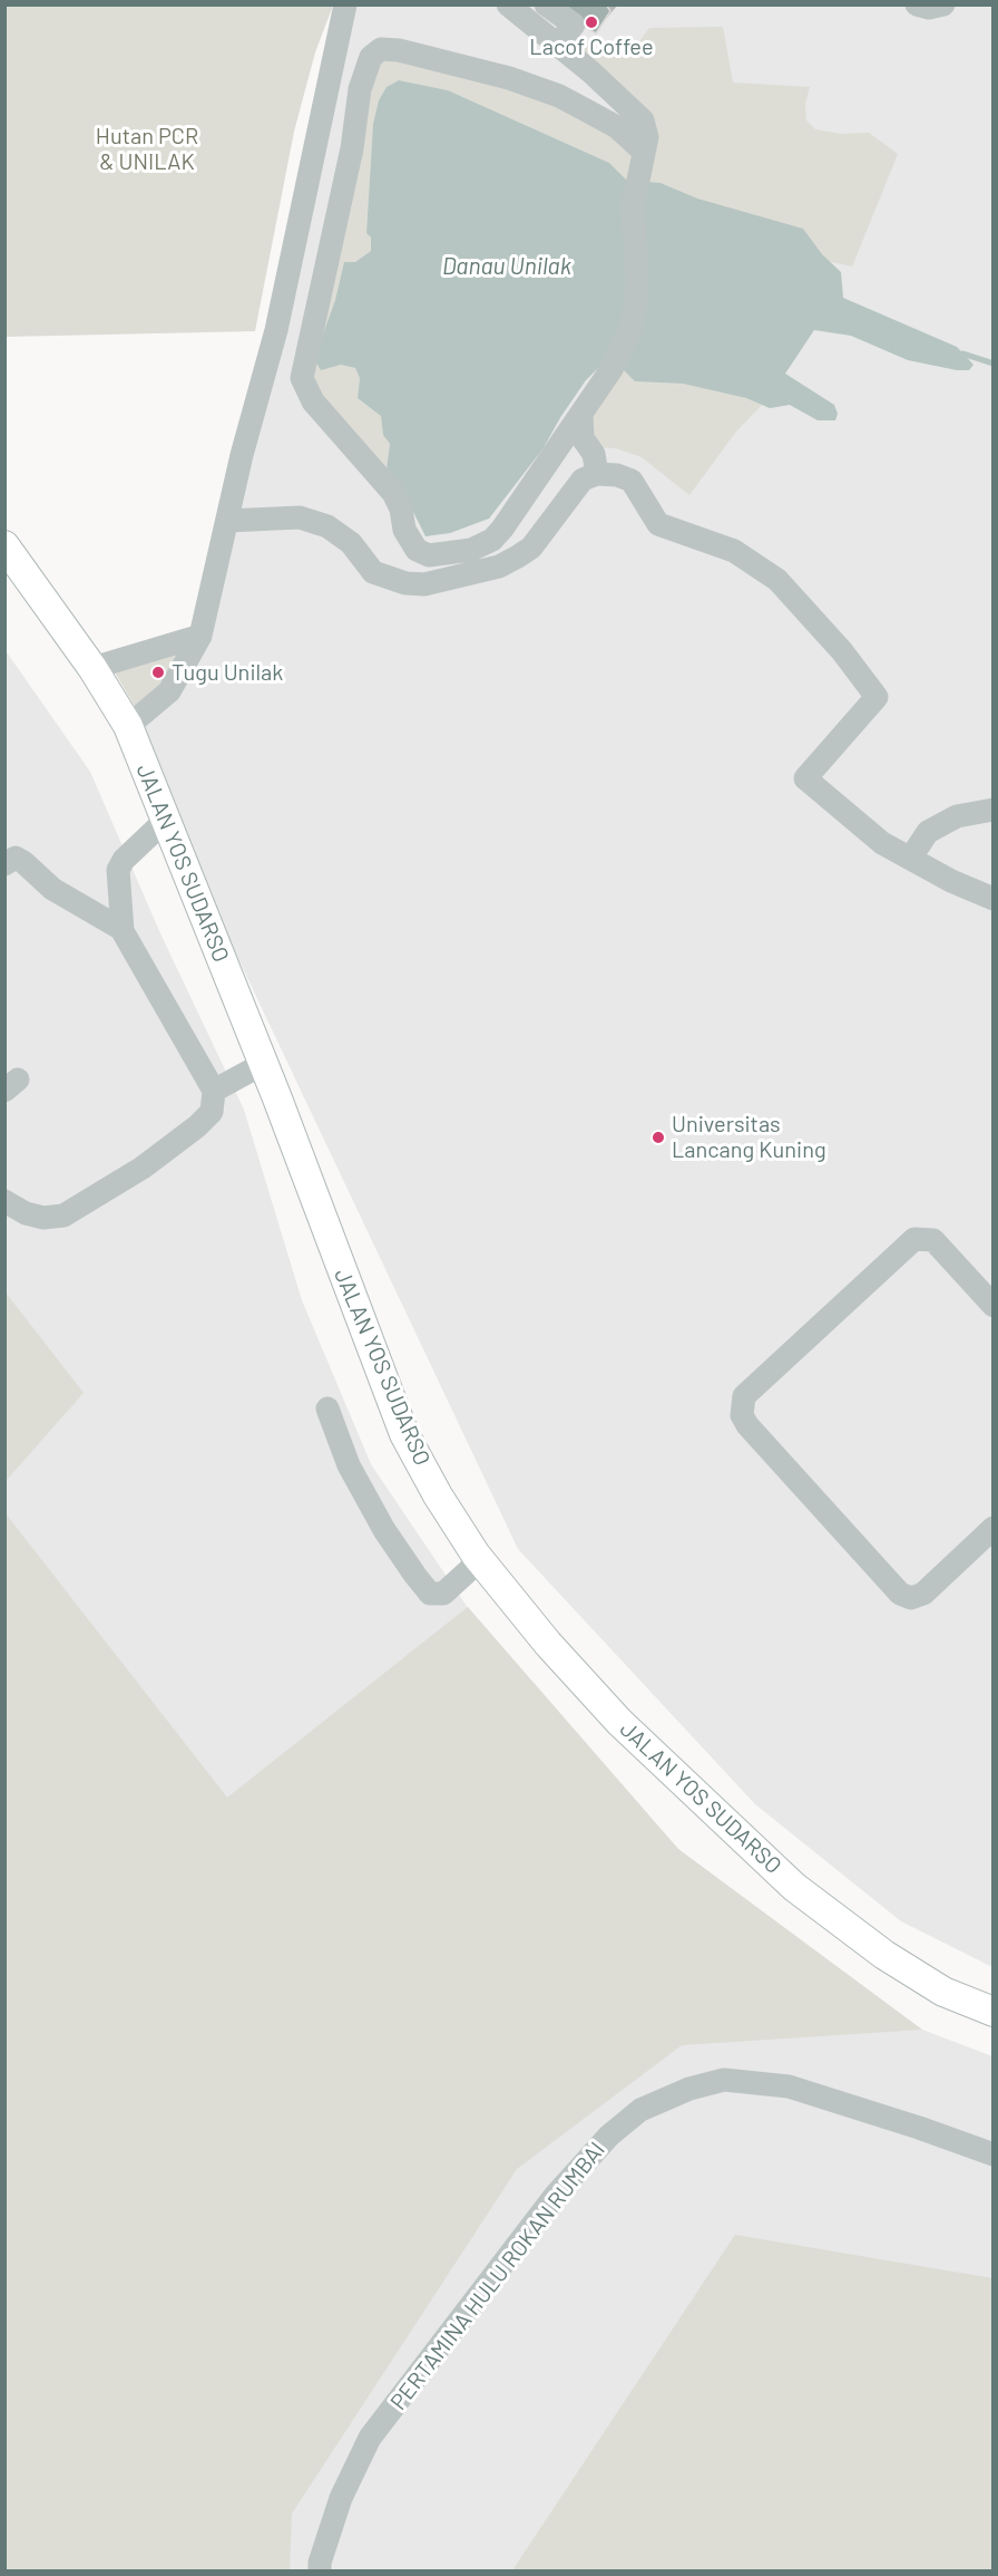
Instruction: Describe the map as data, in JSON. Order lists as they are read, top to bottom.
{
  "streets": {
    "main road": ["JALAN YOS SUDARSO"],
    "street": ["PERTAMINA HULU ROKAN RUMBAI"]
  },
  "water": ["Danau Unilak"],
  "parks": ["Hutan PCR & UNILAK"],
  "places": ["Lacof Coffee", "Tugu Unilak", "Universitas Lancang Kuning"]
}
